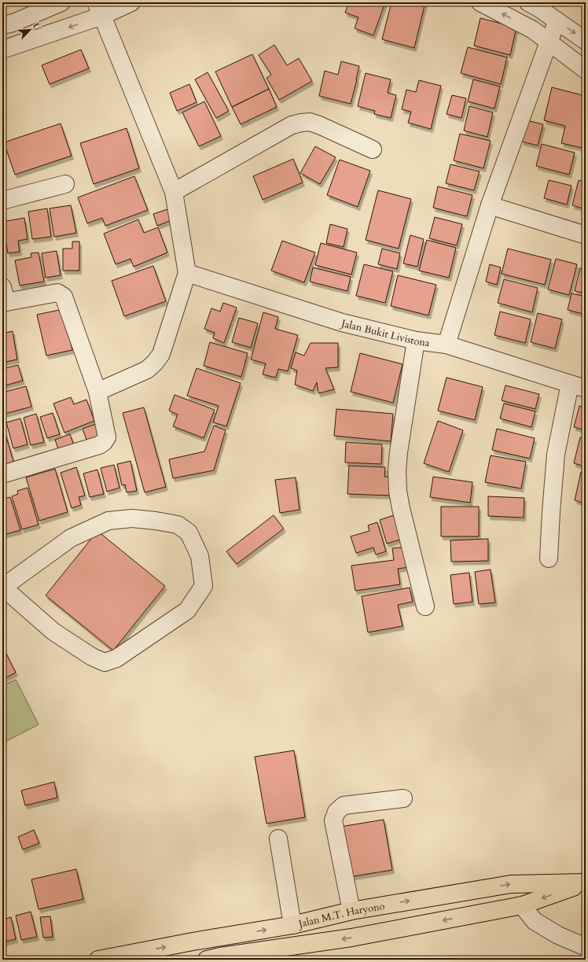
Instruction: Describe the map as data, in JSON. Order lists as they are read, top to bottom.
{
  "streets": {
    "main road": ["Jalan M.T. Haryono"],
    "street": ["Jalan Bukit Livistona"]
  },
  "north": "top right"
}
